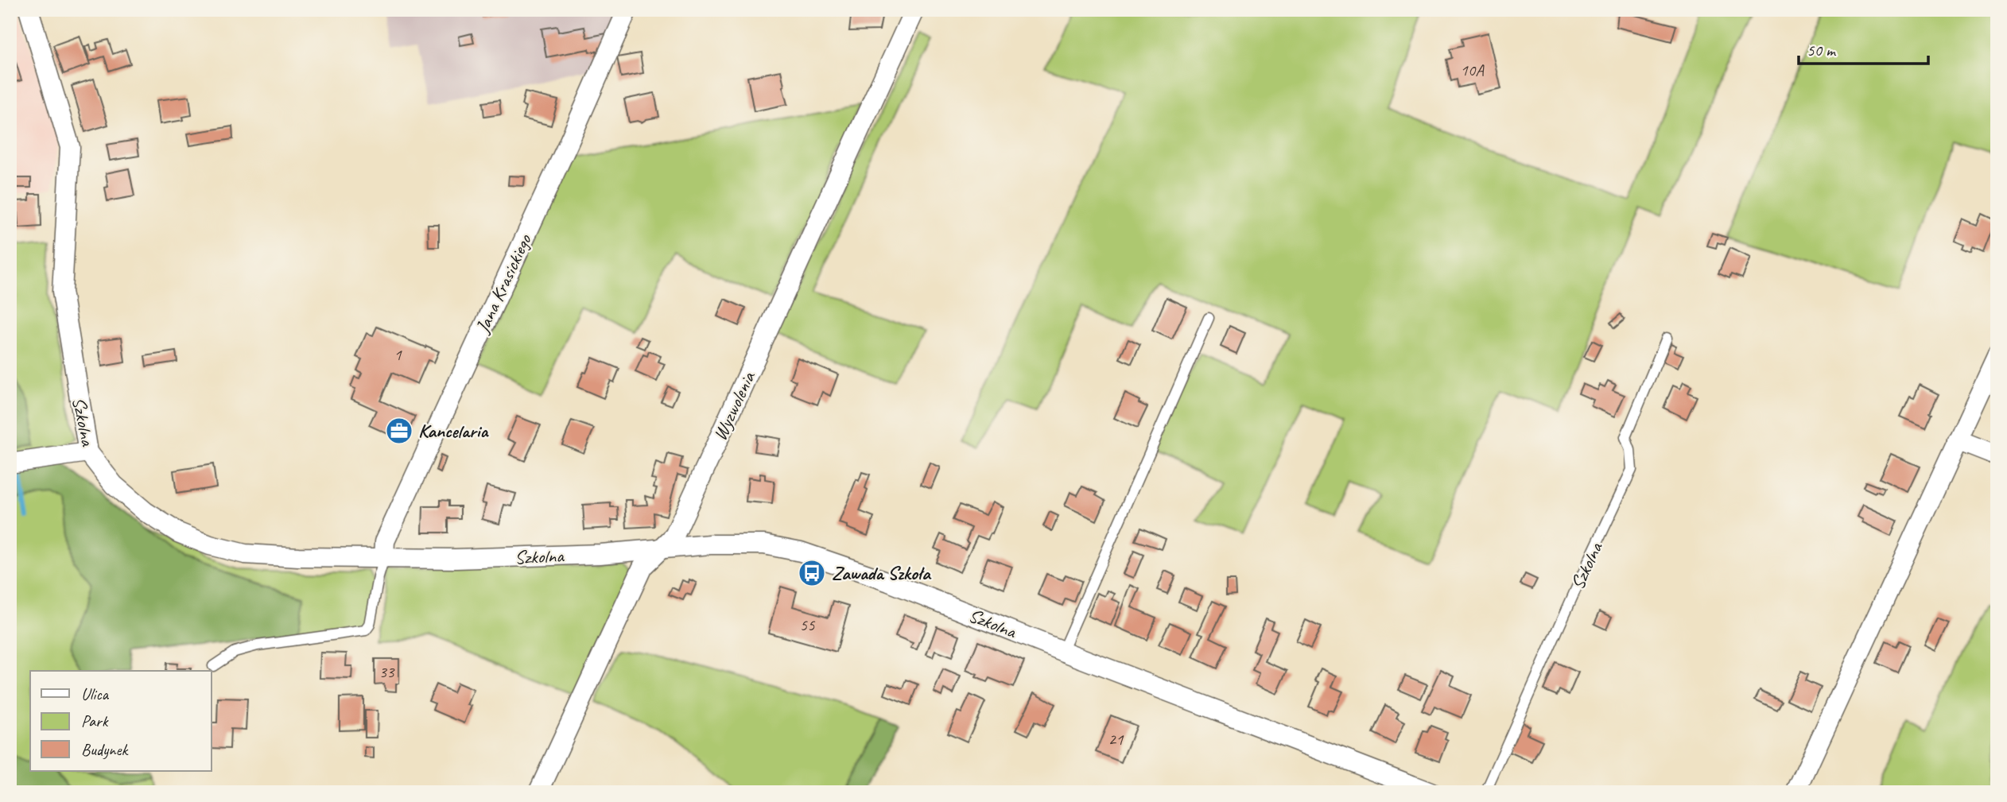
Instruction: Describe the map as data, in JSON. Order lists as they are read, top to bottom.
{
  "streets": {
    "street": ["Jana Krasickiego", "Wyzwolenia", "Szkolna"]
  },
  "crossings": [
    ["Jana Krasickiego", "Szkolna"],
    ["Wyzwolenia", "Szkolna"]
  ],
  "places": {
    "office": ["Kancelaria"],
    "bus stop": ["Zawada Szkoła"]
  },
  "house_numbers": [
    "10A",
    "1",
    "55",
    "33",
    "21"
  ],
  "legend": ["Ulica", "Park", "Budynek"],
  "scale_bar": "50 m"
}
